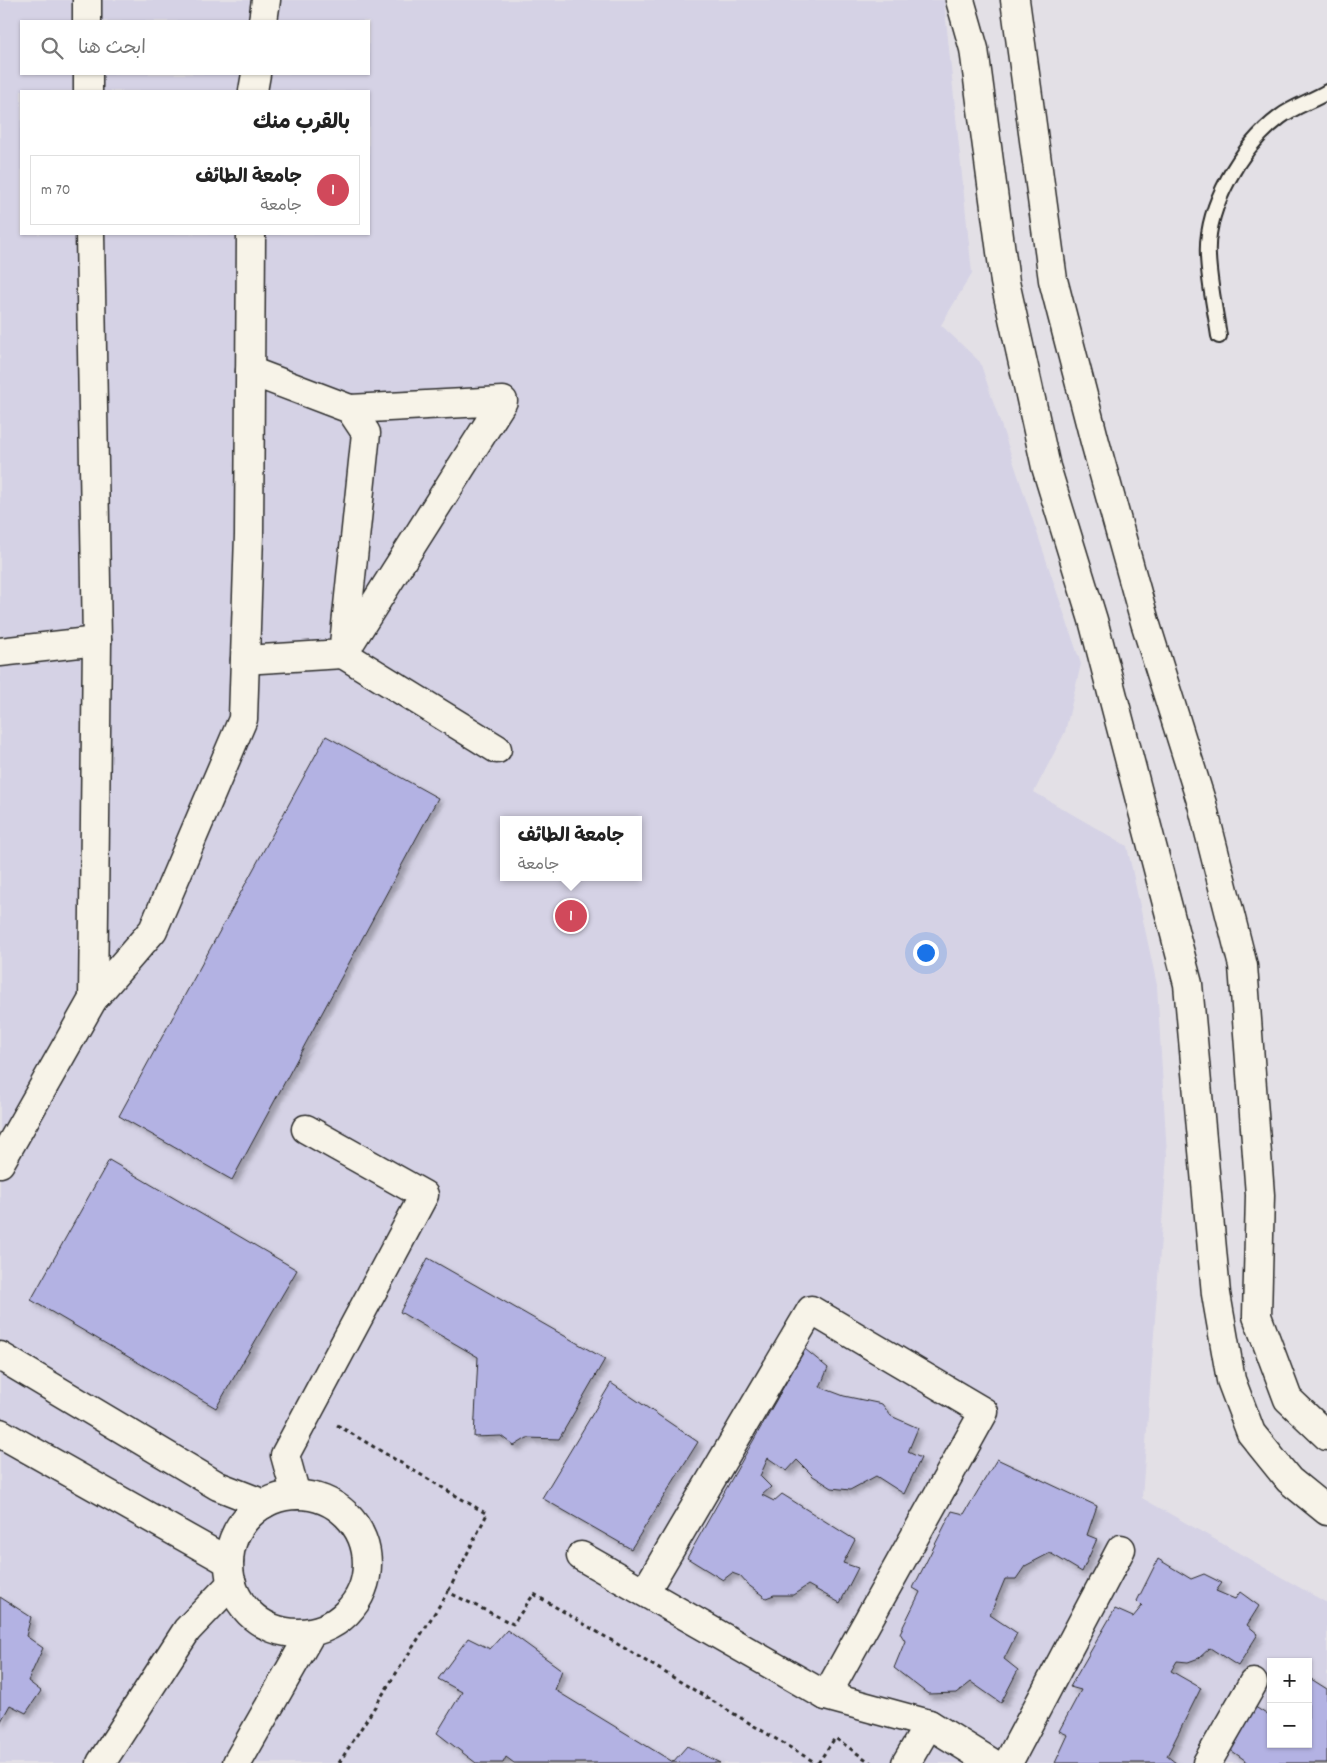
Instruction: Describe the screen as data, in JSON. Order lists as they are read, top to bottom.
{
  "page": {
    "search": "ابحث هنا",
    "heading": "بالقرب منك",
    "list": [
      {
        "mark": "1",
        "name": "جامعة الطائف",
        "note": "جامعة",
        "value": "70 m"
      }
    ],
    "popup": ["جامعة الطائف", "جامعة"],
    "pins": "1",
    "map_buttons": ["+", "−"]
  }
}
